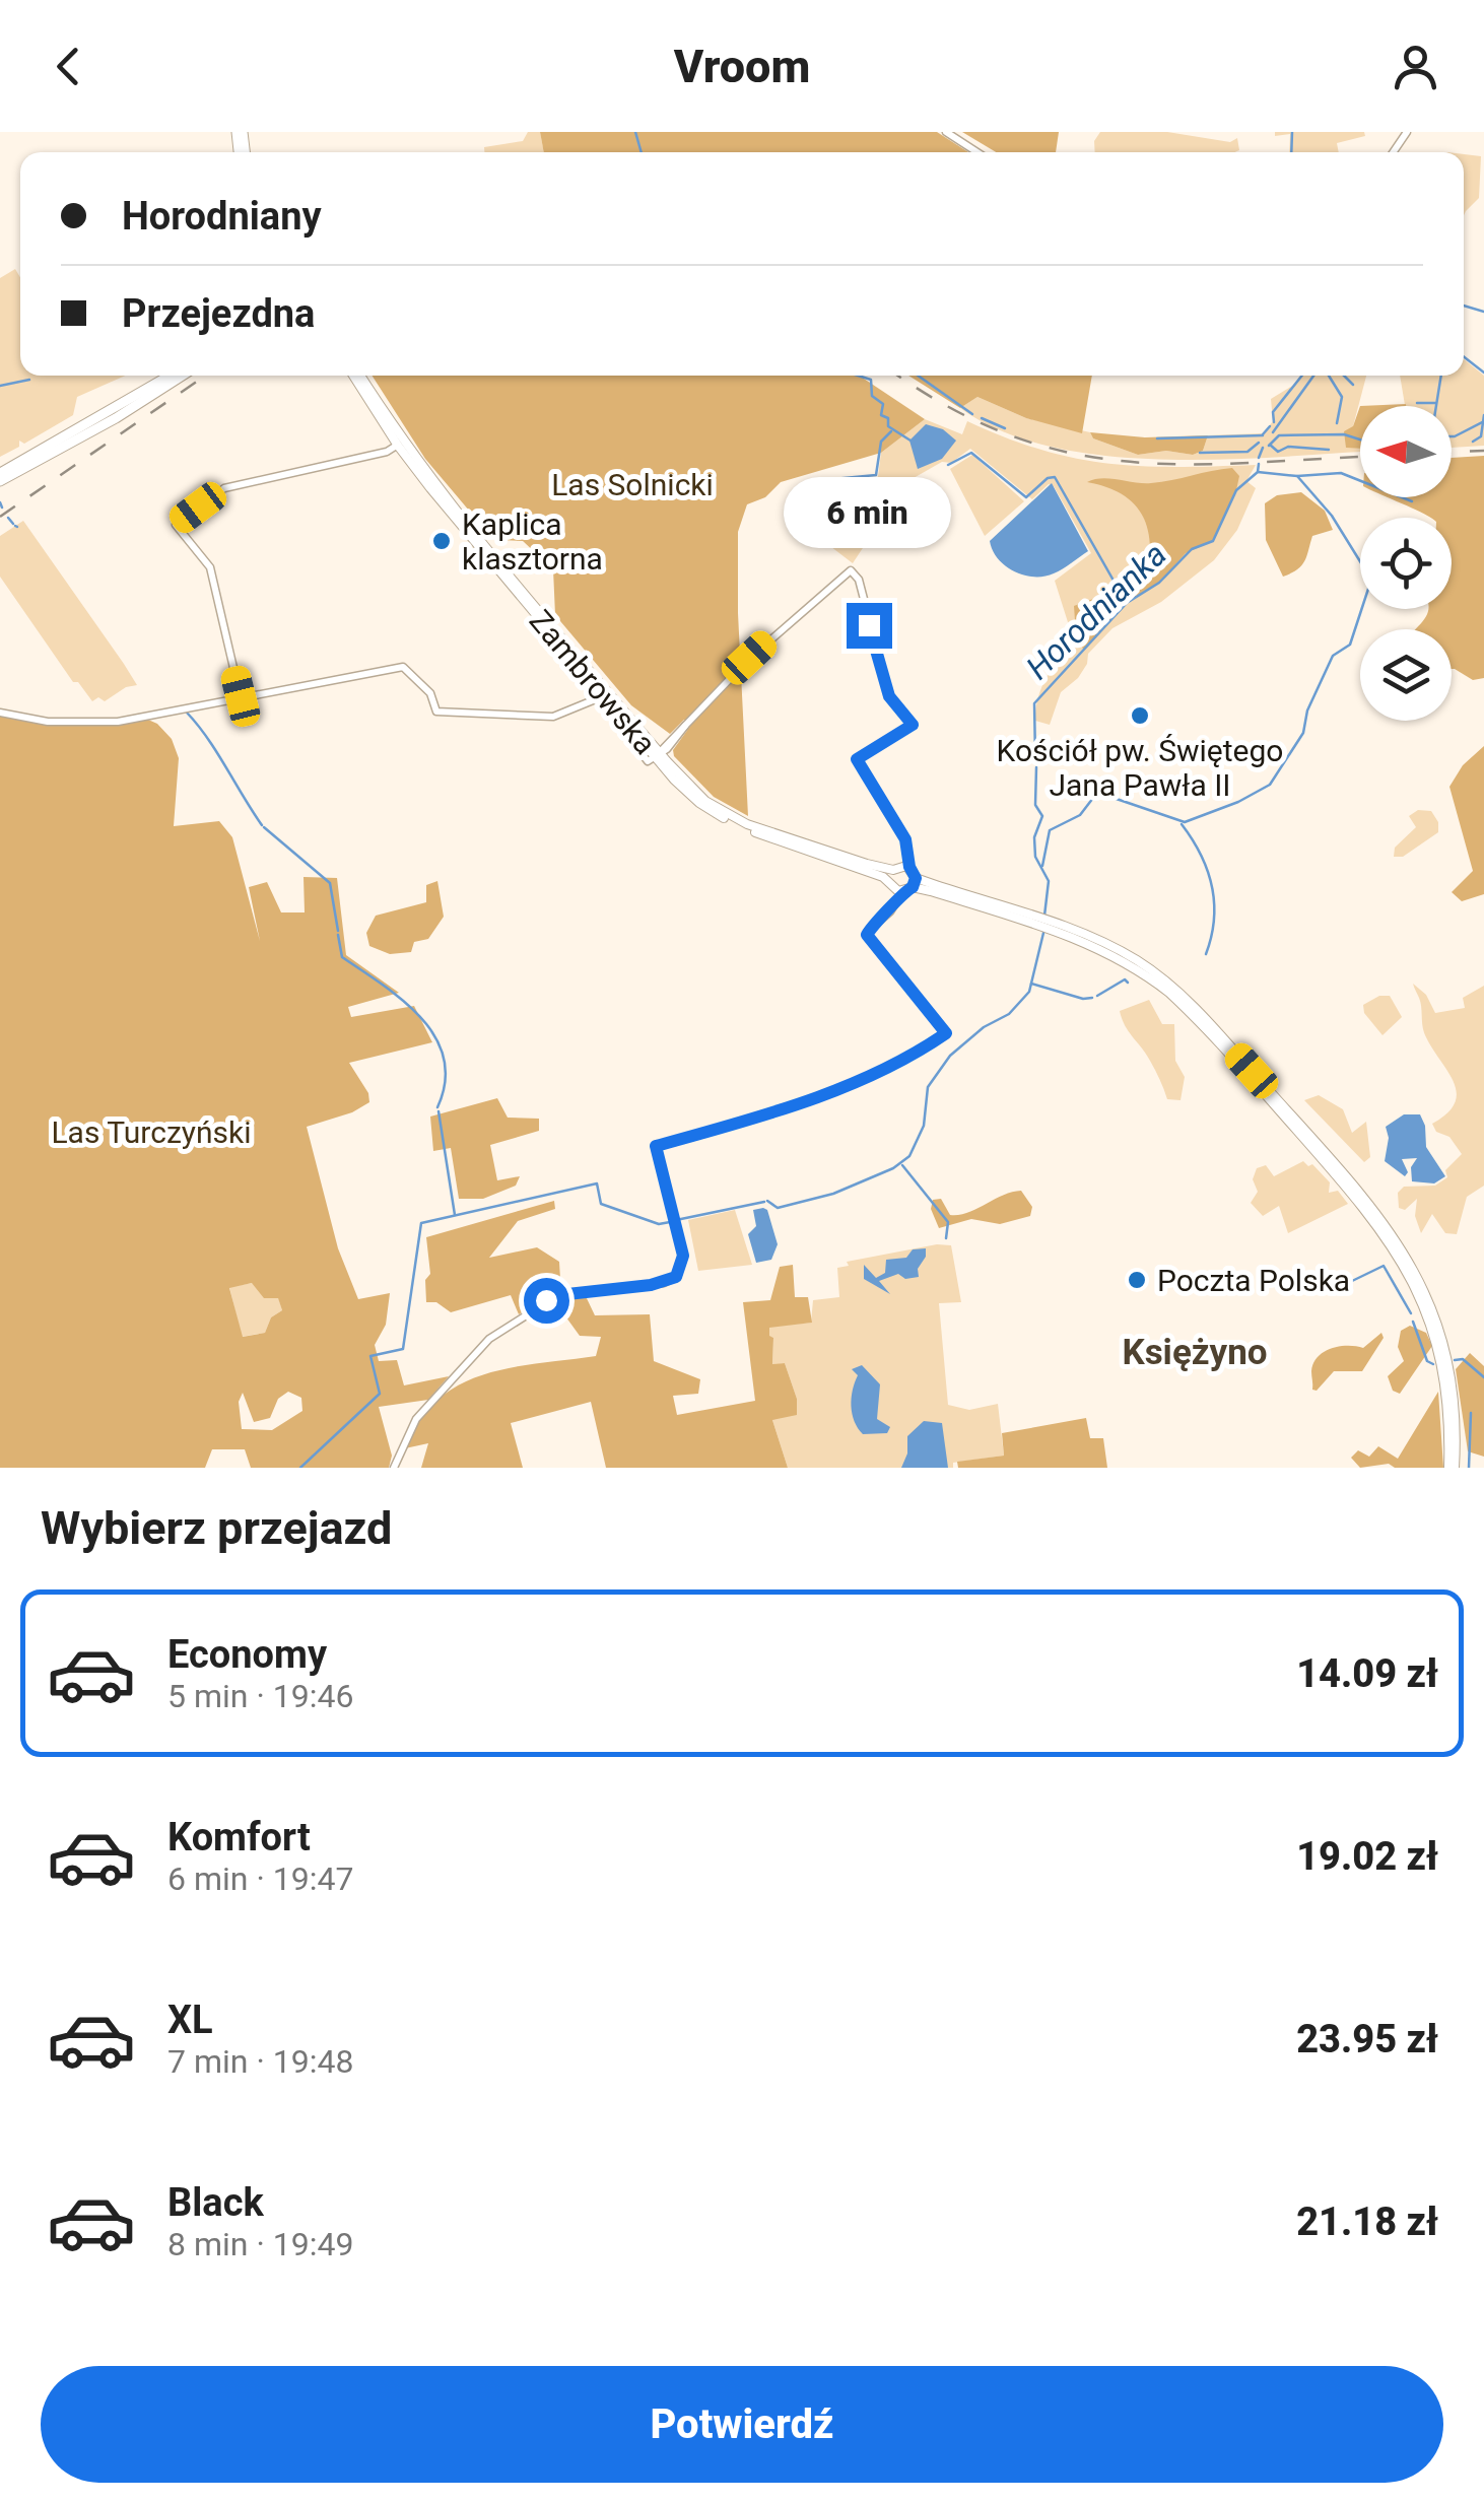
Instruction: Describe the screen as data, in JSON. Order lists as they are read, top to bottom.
{
  "streets": {
    "main road": ["Zambrowska"]
  },
  "districts": ["Księżyno"],
  "water": ["Horodnianka"],
  "parks": ["Las Solnicki", "Las Turczyński"],
  "places": ["Kaplica klasztorna", "Kościół pw. Świętego Jana Pawła II", "Poczta Polska"],
  "north": "left",
  "page": {
    "header": "Vroom",
    "banner": ["Horodniany", "Przejezdna"],
    "bubble": "6 min",
    "heading": "Wybierz przejazd",
    "list": [
      {
        "name": "Economy",
        "note": "5 min · 19:46",
        "value": "14.09 zł"
      },
      {
        "name": "Komfort",
        "note": "6 min · 19:47",
        "value": "19.02 zł"
      },
      {
        "name": "XL",
        "note": "7 min · 19:48",
        "value": "23.95 zł"
      },
      {
        "name": "Black",
        "note": "8 min · 19:49",
        "value": "21.18 zł"
      }
    ],
    "buttons": "Potwierdź"
  }
}
